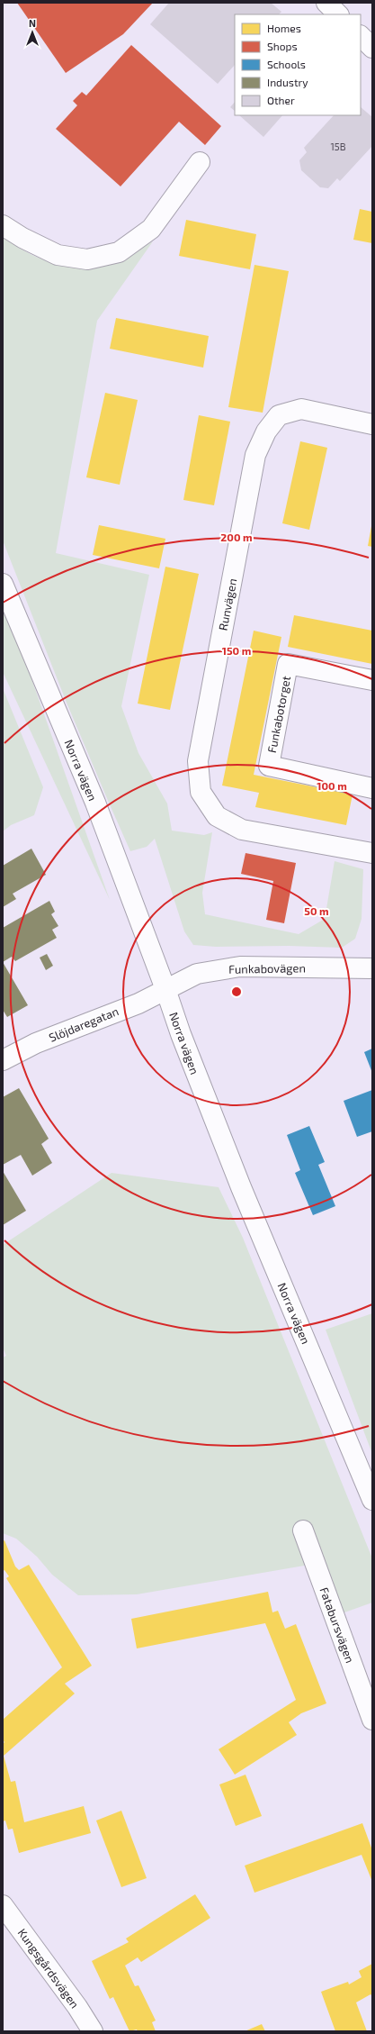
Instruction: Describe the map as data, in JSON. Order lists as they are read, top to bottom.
{
  "streets": {
    "street": [
      "Runvägen",
      "Funkabotorget",
      "Norra vägen",
      "Funkabovägen",
      "Slöjdaregatan",
      "Fatabursvägen",
      "Kungsgårdsvägen"
    ]
  },
  "crossings": [
    ["Norra vägen", "Funkabovägen"],
    ["Norra vägen", "Slöjdaregatan"],
    ["Funkabovägen", "Slöjdaregatan"]
  ],
  "house_numbers": ["15B"],
  "legend": [
    "Homes",
    "Shops",
    "Schools",
    "Industry",
    "Other"
  ],
  "north": "top",
  "rings": [
    "200 m",
    "150 m",
    "100 m",
    "50 m"
  ]
}
